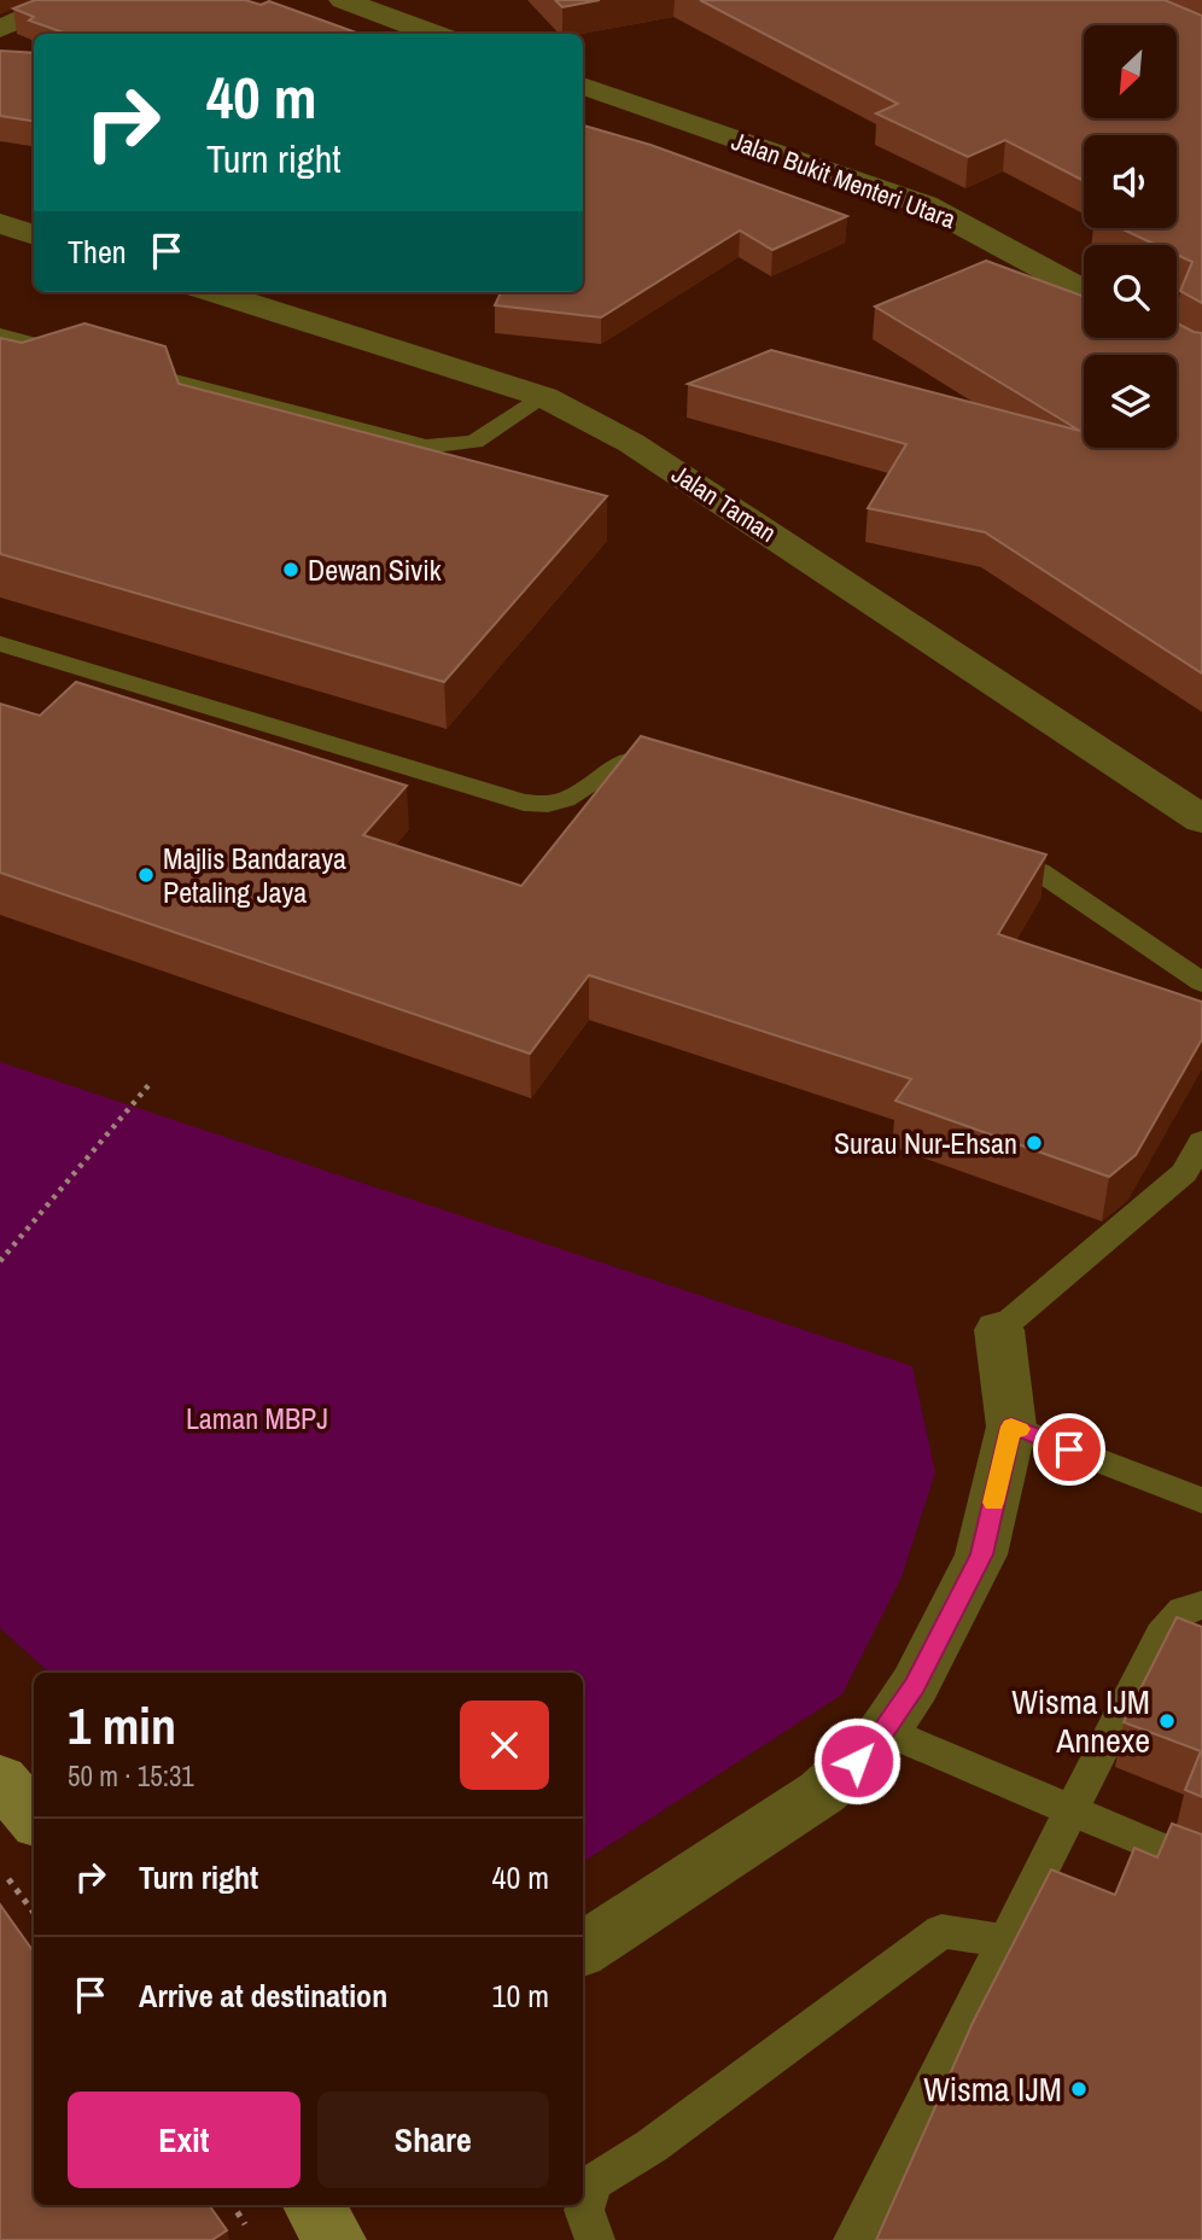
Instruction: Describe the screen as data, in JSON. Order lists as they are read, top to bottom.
{
  "streets": {
    "street": ["Jalan Bukit Menteri Utara", "Jalan Taman"]
  },
  "parks": ["Laman MBPJ"],
  "places": [
    "Dewan Sivik",
    "Majlis Bandaraya Petaling Jaya",
    "Surau Nur-Ehsan",
    "Wisma IJM Annexe",
    "Wisma IJM"
  ],
  "north": "bottom left",
  "page": {
    "turn": ["40 m", "Turn right"],
    "then": "Then",
    "heading": ["1 min", "50 m · 15:31"],
    "list": [
      {
        "name": "Turn right",
        "value": "40 m"
      },
      {
        "name": "Arrive at destination",
        "value": "10 m"
      }
    ],
    "buttons": ["Exit", "Share"]
  }
}
